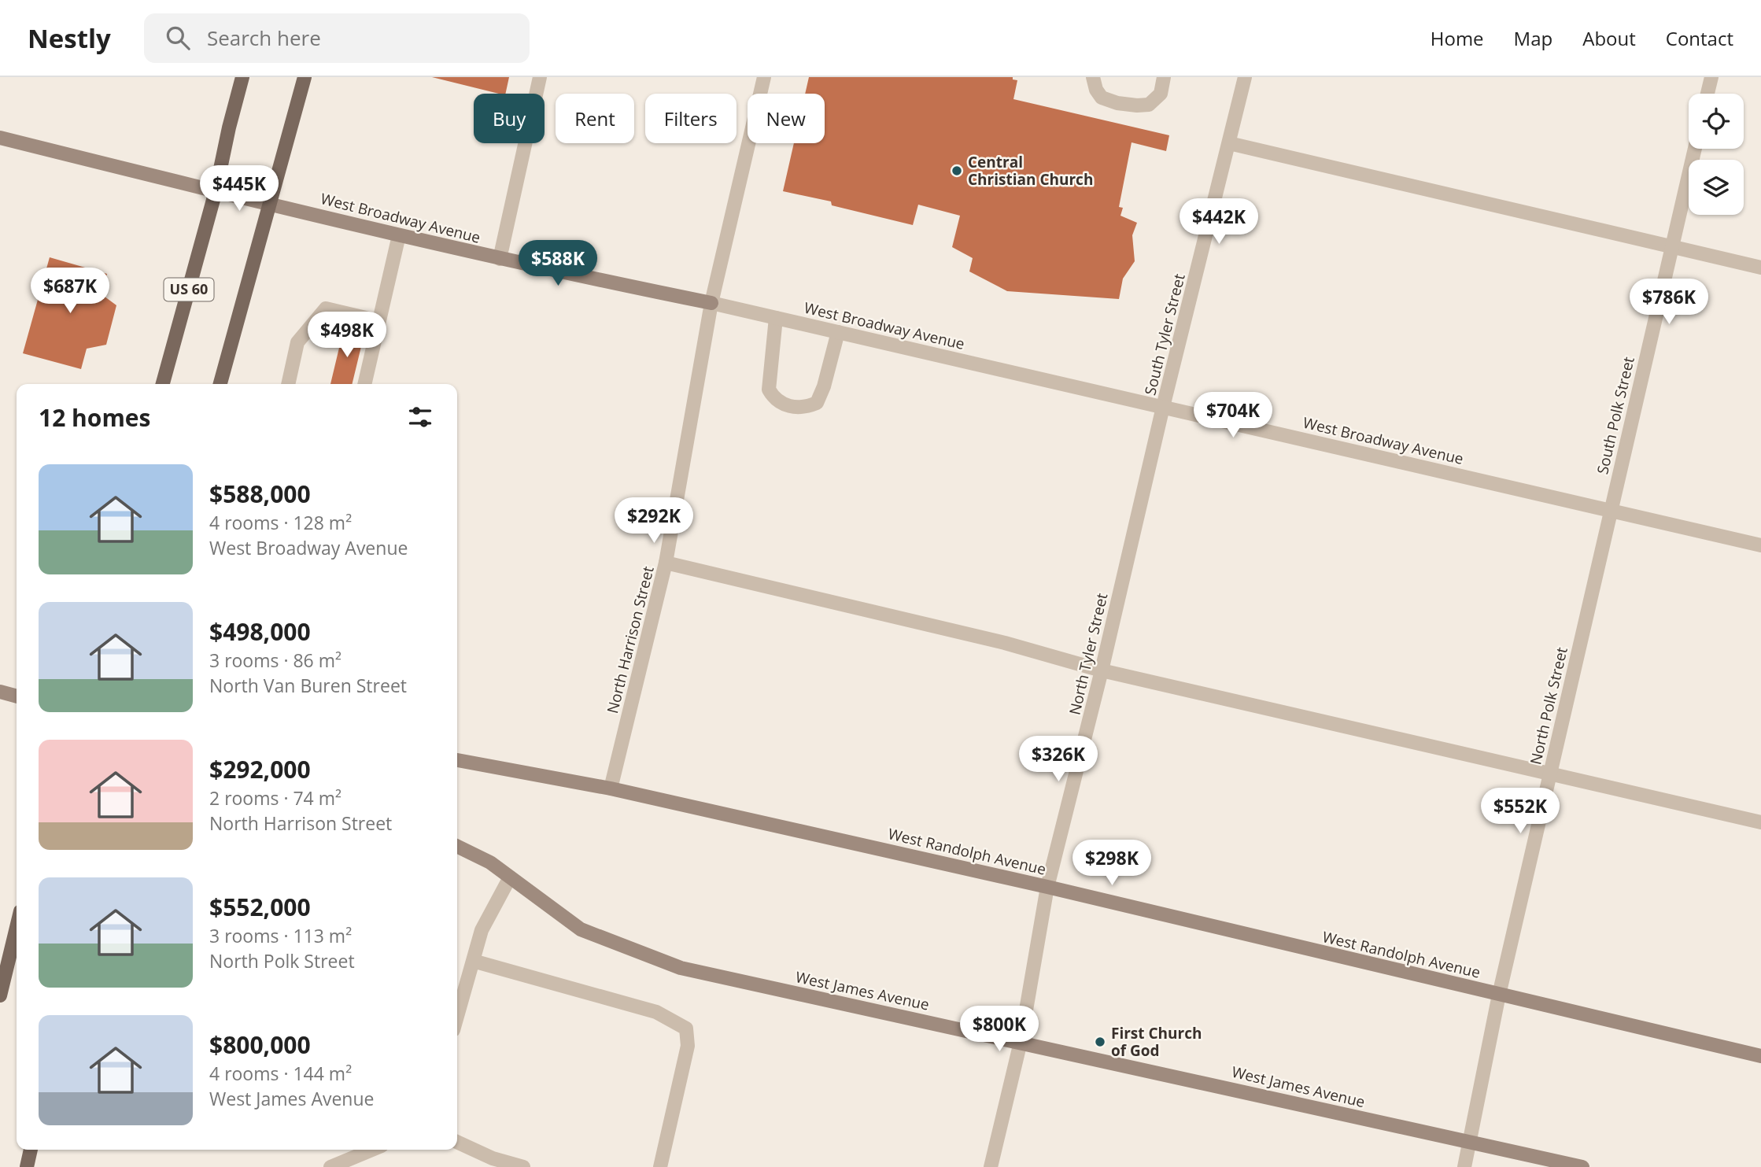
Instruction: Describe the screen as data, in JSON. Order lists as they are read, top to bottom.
{
  "streets": {
    "main road": [
      "West Broadway Avenue",
      "US 60",
      "West Randolph Avenue",
      "West James Avenue"
    ],
    "street": [
      "South Tyler Street",
      "South Polk Street",
      "North Harrison Street",
      "North Tyler Street",
      "North Polk Street"
    ]
  },
  "crossings": [
    ["West Broadway Avenue", "US 60"],
    ["West Broadway Avenue", "South Tyler Street"],
    ["West Broadway Avenue", "South Polk Street"],
    ["West Broadway Avenue", "North Harrison Street"],
    ["West Broadway Avenue", "North Tyler Street"],
    ["West Broadway Avenue", "North Polk Street"],
    ["South Tyler Street", "North Tyler Street"],
    ["South Polk Street", "North Polk Street"],
    ["North Harrison Street", "West Randolph Avenue"],
    ["North Tyler Street", "West Randolph Avenue"],
    ["North Tyler Street", "West James Avenue"],
    ["North Polk Street", "West Randolph Avenue"],
    ["North Polk Street", "West James Avenue"]
  ],
  "places": ["Central Christian Church", "First Church of God"],
  "page": {
    "header": "Nestly",
    "search": "Search here",
    "nav": [
      "Home",
      "Map",
      "About",
      "Contact"
    ],
    "chip": [
      "Buy",
      "Rent",
      "Filters",
      "New"
    ],
    "price": [
      "$445K",
      "$442K",
      "$588K",
      "$687K",
      "$786K",
      "$498K",
      "$704K",
      "$292K",
      "$326K",
      "$552K",
      "$298K",
      "$800K"
    ],
    "heading": "12 homes",
    "list": [
      {
        "name": "$588,000",
        "note": "4 rooms · 128 m² · West Broadway Avenue"
      },
      {
        "name": "$498,000",
        "note": "3 rooms · 86 m² · North Van Buren Street"
      },
      {
        "name": "$292,000",
        "note": "2 rooms · 74 m² · North Harrison Street"
      },
      {
        "name": "$552,000",
        "note": "3 rooms · 113 m² · North Polk Street"
      },
      {
        "name": "$800,000",
        "note": "4 rooms · 144 m² · West James Avenue"
      }
    ]
  }
}
